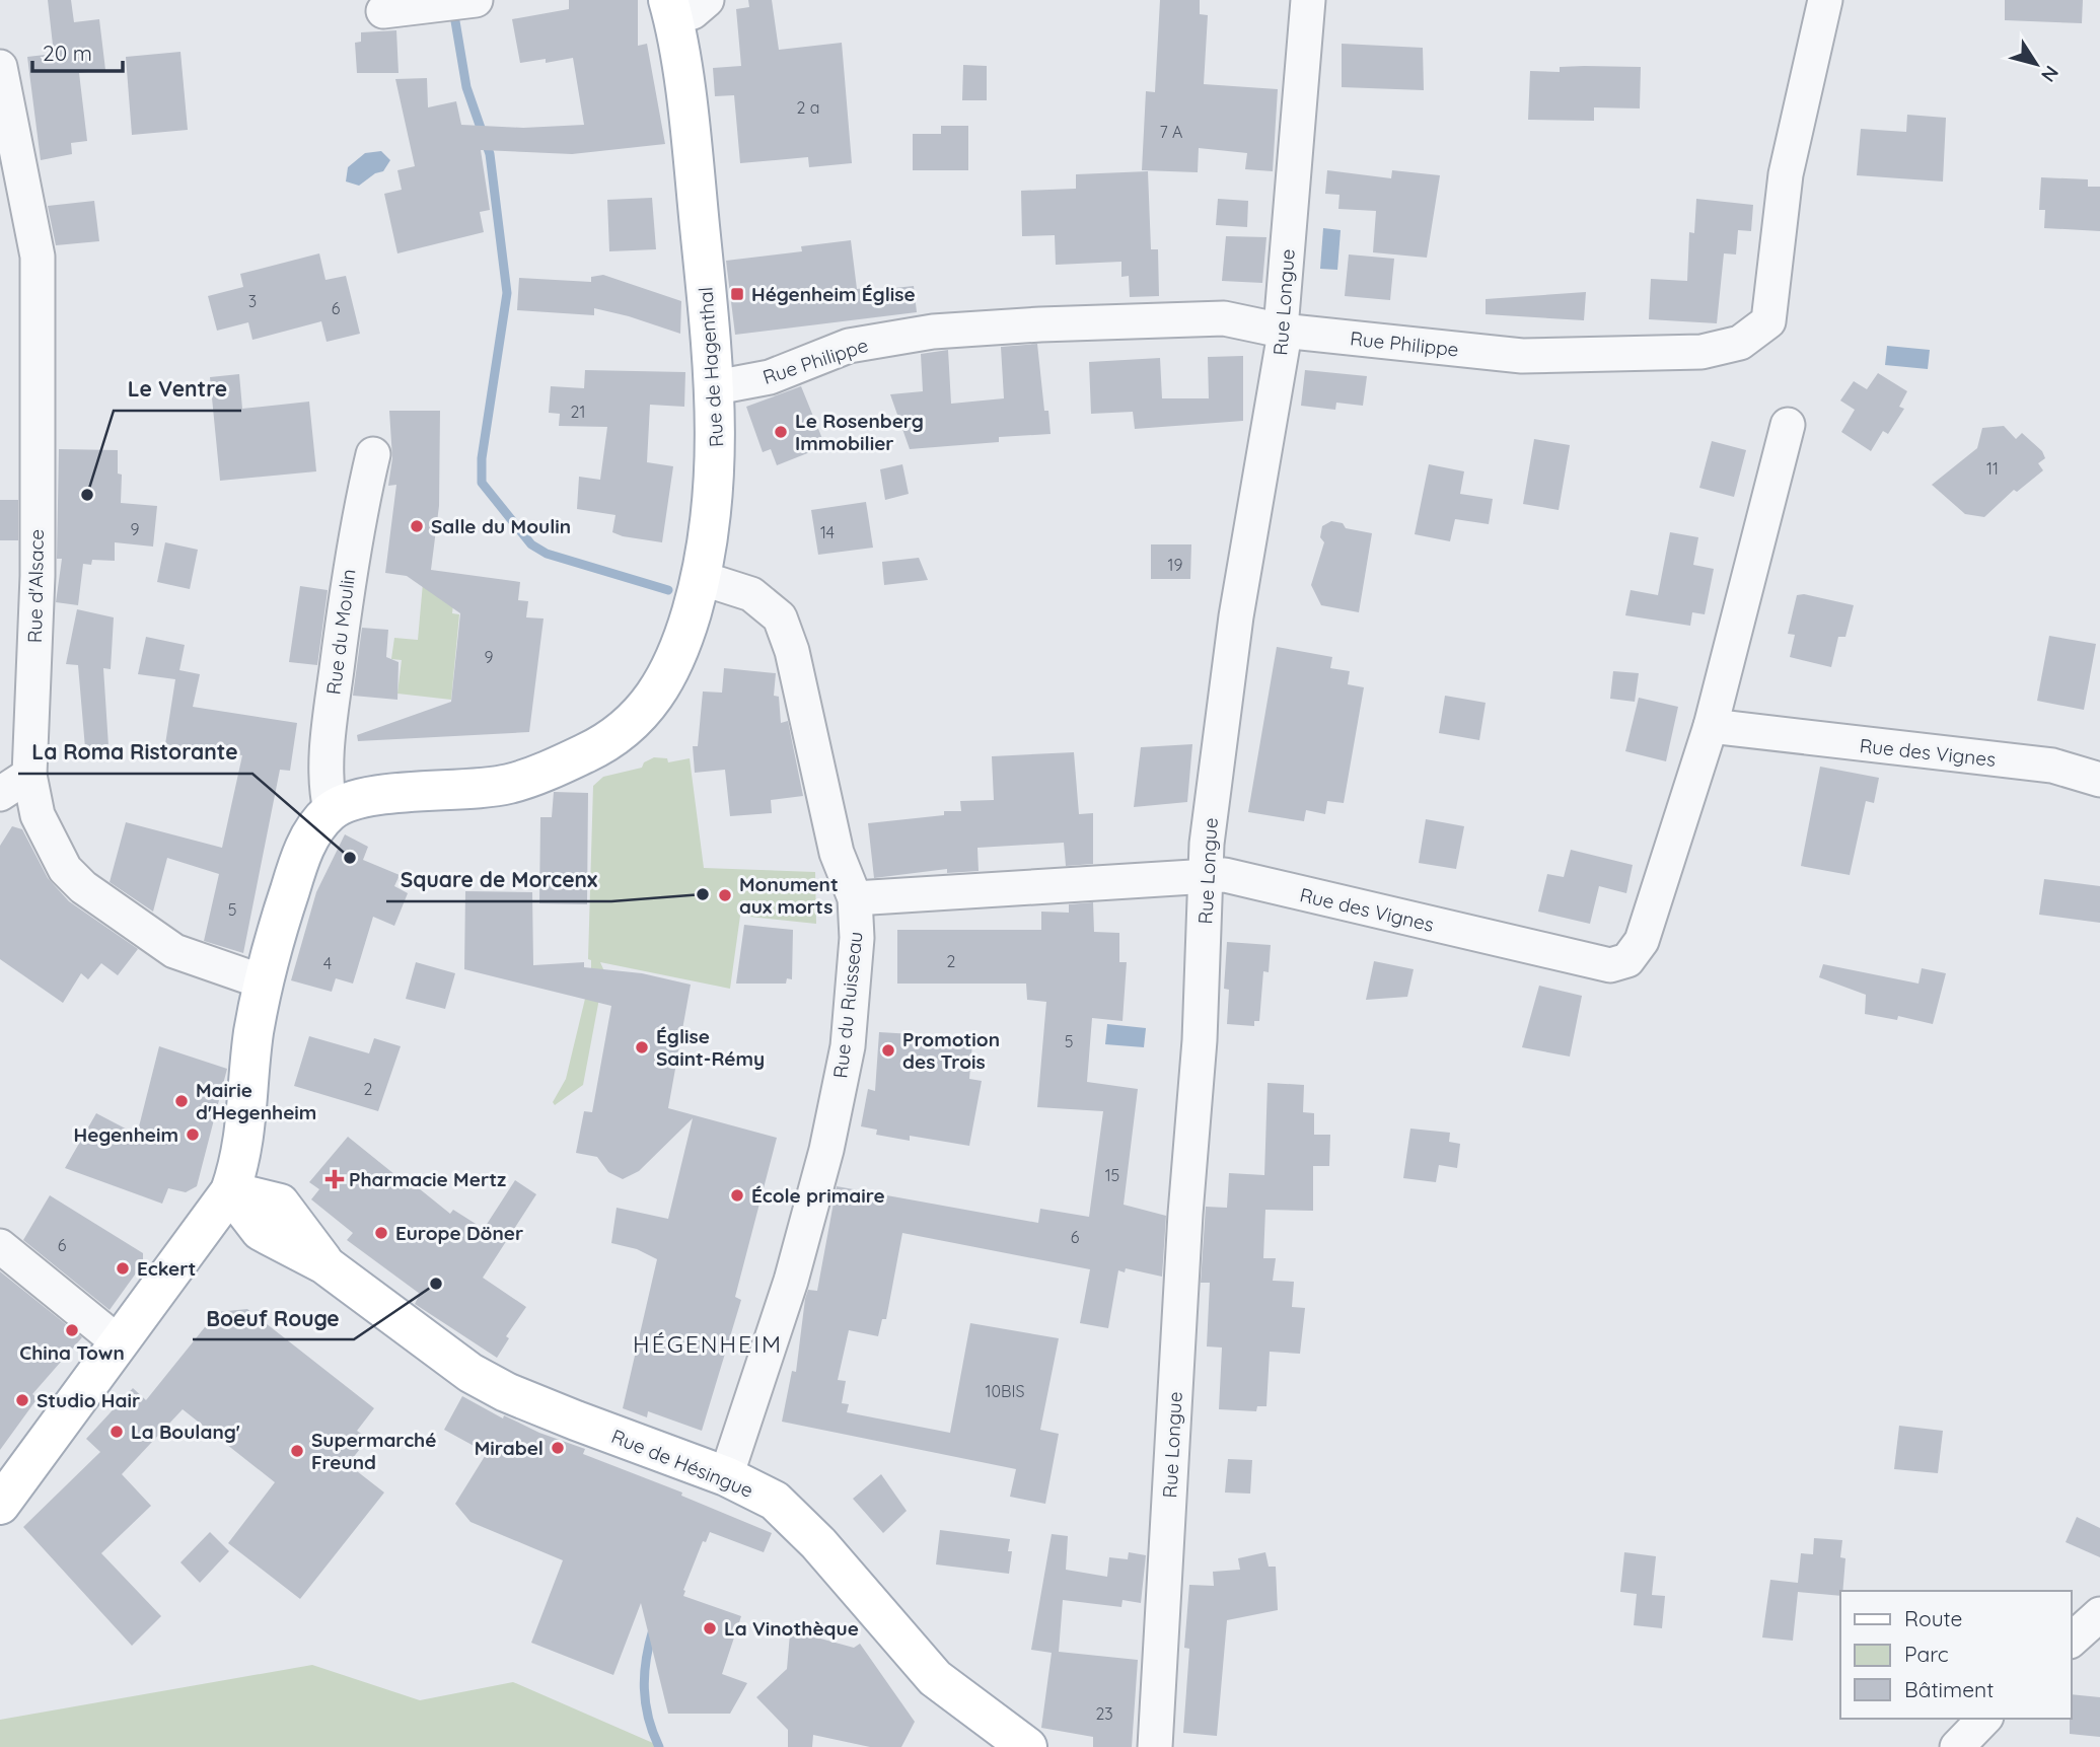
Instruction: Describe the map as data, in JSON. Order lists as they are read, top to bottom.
{
  "streets": {
    "main road": ["Rue de Hagenthal", "Rue de Hésingue"],
    "street": [
      "Rue Longue",
      "Rue Philippe",
      "Rue d'Alsace",
      "Rue du Moulin",
      "Rue des Vignes",
      "Rue du Ruisseau"
    ]
  },
  "crossings": [
    ["Rue Longue", "Rue Philippe"],
    ["Rue Longue", "Rue des Vignes"],
    ["Rue Philippe", "Rue de Hagenthal"],
    ["Rue de Hagenthal", "Rue du Moulin"],
    ["Rue de Hagenthal", "Rue du Ruisseau"],
    ["Rue des Vignes", "Rue du Ruisseau"],
    ["Rue du Ruisseau", "Rue de Hésingue"]
  ],
  "districts": ["HÉGENHEIM"],
  "places": {
    "transit": ["Hégenheim Église"],
    "other": [
      "Le Rosenberg Immobilier",
      "Le Ventre",
      "Salle du Moulin",
      "La Roma Ristorante",
      "Square de Morcenx",
      "Monument aux morts",
      "Église Saint-Rémy",
      "Promotion des Trois",
      "Mairie d'Hegenheim",
      "Hegenheim",
      "École primaire",
      "Europe Döner",
      "Eckert",
      "Boeuf Rouge",
      "China Town",
      "Studio Hair",
      "La Boulang'",
      "Mirabel",
      "Supermarché Freund",
      "La Vinothèque"
    ],
    "health": ["Pharmacie Mertz"]
  },
  "house_numbers": [
    "2 a",
    "7 A",
    "3",
    "6",
    "21",
    "11",
    "9",
    "14",
    "19",
    "9",
    "5",
    "2",
    "4",
    "5",
    "2",
    "15",
    "6",
    "6",
    "10BIS",
    "23"
  ],
  "legend": ["Route", "Parc", "Bâtiment"],
  "scale_bar": "20 m",
  "north": "bottom right"
}
